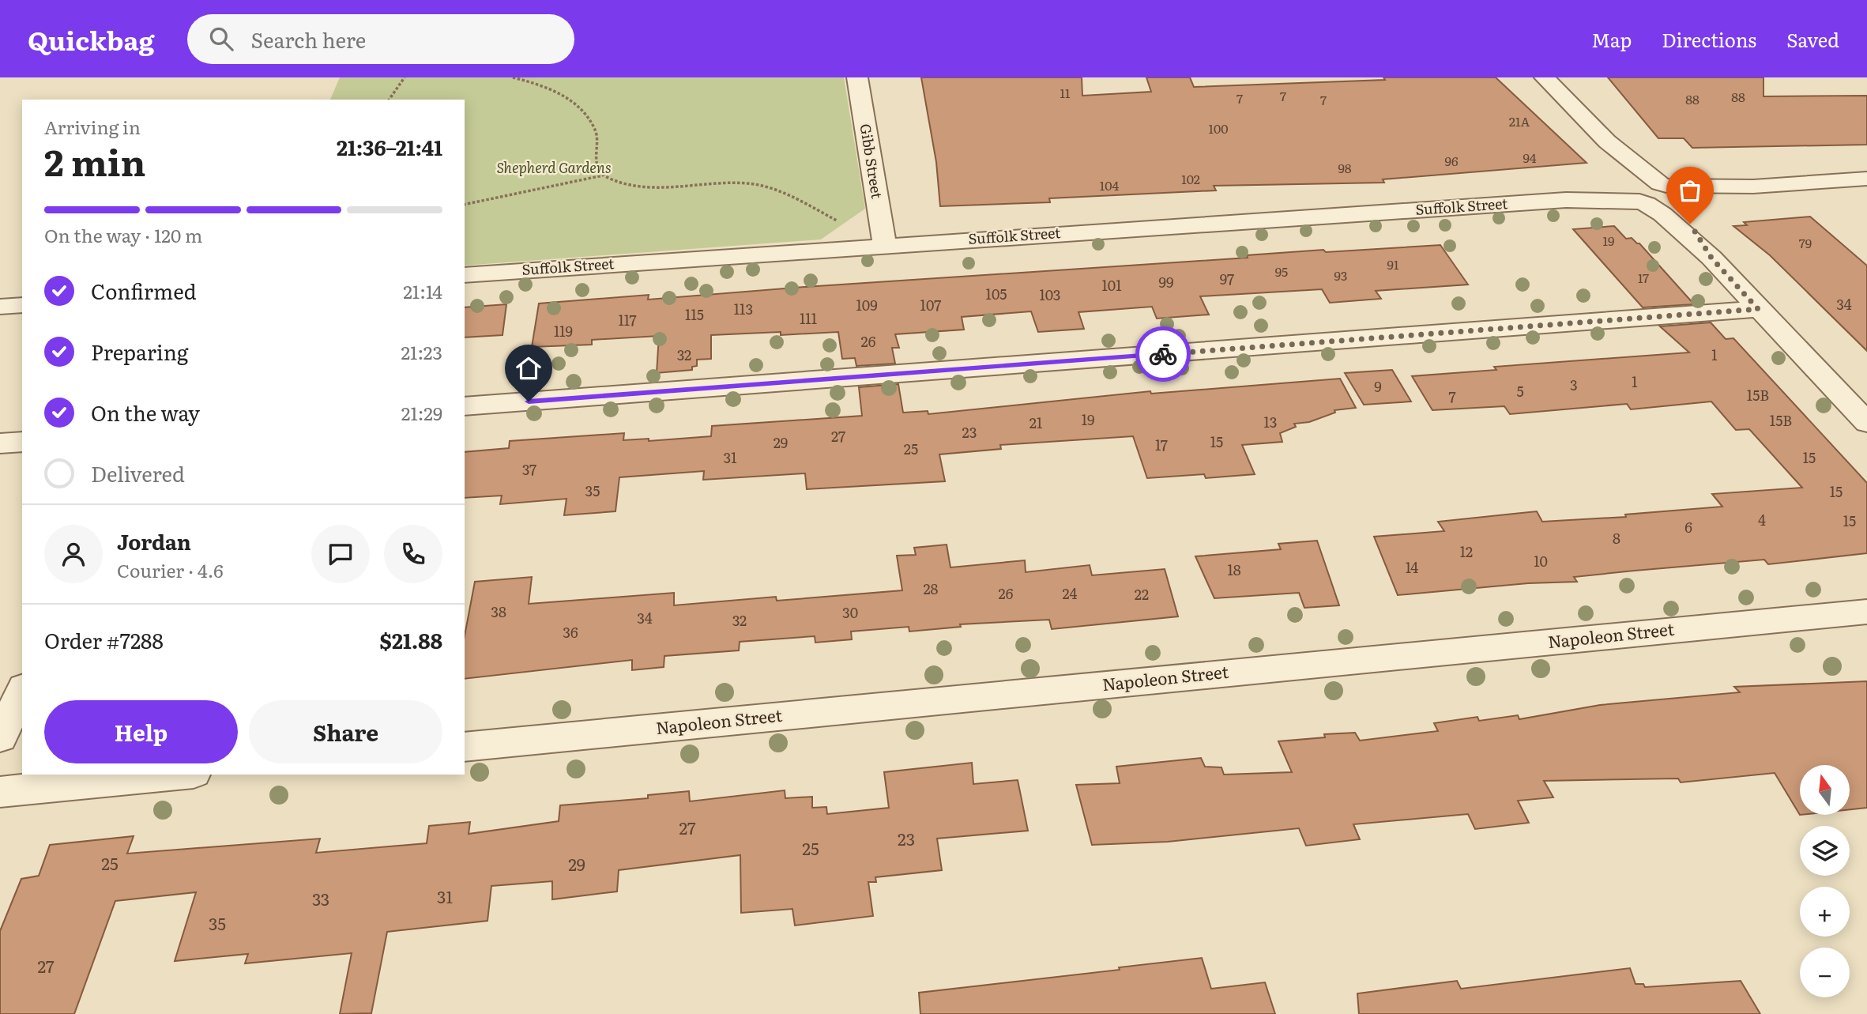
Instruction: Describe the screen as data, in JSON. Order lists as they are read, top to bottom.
{
  "streets": {
    "street": ["Gibb Street", "Suffolk Street", "Napoleon Street"]
  },
  "crossings": [
    ["Gibb Street", "Suffolk Street"]
  ],
  "parks": ["Shepherd Gardens"],
  "house_numbers": [
    "11",
    "7",
    "88",
    "7",
    "88",
    "7",
    "21A",
    "100",
    "94",
    "96",
    "98",
    "102",
    "104",
    "19",
    "79",
    "91",
    "95",
    "93",
    "17",
    "97",
    "99",
    "101",
    "105",
    "103",
    "34",
    "109",
    "107",
    "113",
    "115",
    "111",
    "117",
    "119",
    "26",
    "32",
    "1",
    "1",
    "3",
    "9",
    "5",
    "15B",
    "7",
    "19",
    "15B",
    "13",
    "21",
    "23",
    "27",
    "15",
    "29",
    "17",
    "25",
    "31",
    "15",
    "37",
    "35",
    "15",
    "4",
    "15",
    "6",
    "8",
    "12",
    "10",
    "14",
    "18",
    "28",
    "26",
    "24",
    "22",
    "38",
    "30",
    "34",
    "32",
    "36",
    "27",
    "23",
    "25",
    "25",
    "29",
    "31",
    "33",
    "35",
    "27"
  ],
  "north": "top",
  "page": {
    "header": "Quickbag",
    "search": "Search here",
    "nav": ["Map", "Directions", "Saved"],
    "heading": ["2 min", "Arriving in", "21:36–21:41"],
    "panel": [
      "Jordan",
      "Courier · 4.6",
      "Order #7288",
      "$21.88"
    ],
    "bar": "On the way · 120 m",
    "list": [
      ["Confirmed", "21:14"],
      ["Preparing", "21:23"],
      ["On the way", "21:29"],
      "Delivered"
    ],
    "buttons": ["Help", "Share"],
    "map_buttons": ["+", "−"]
  }
}
